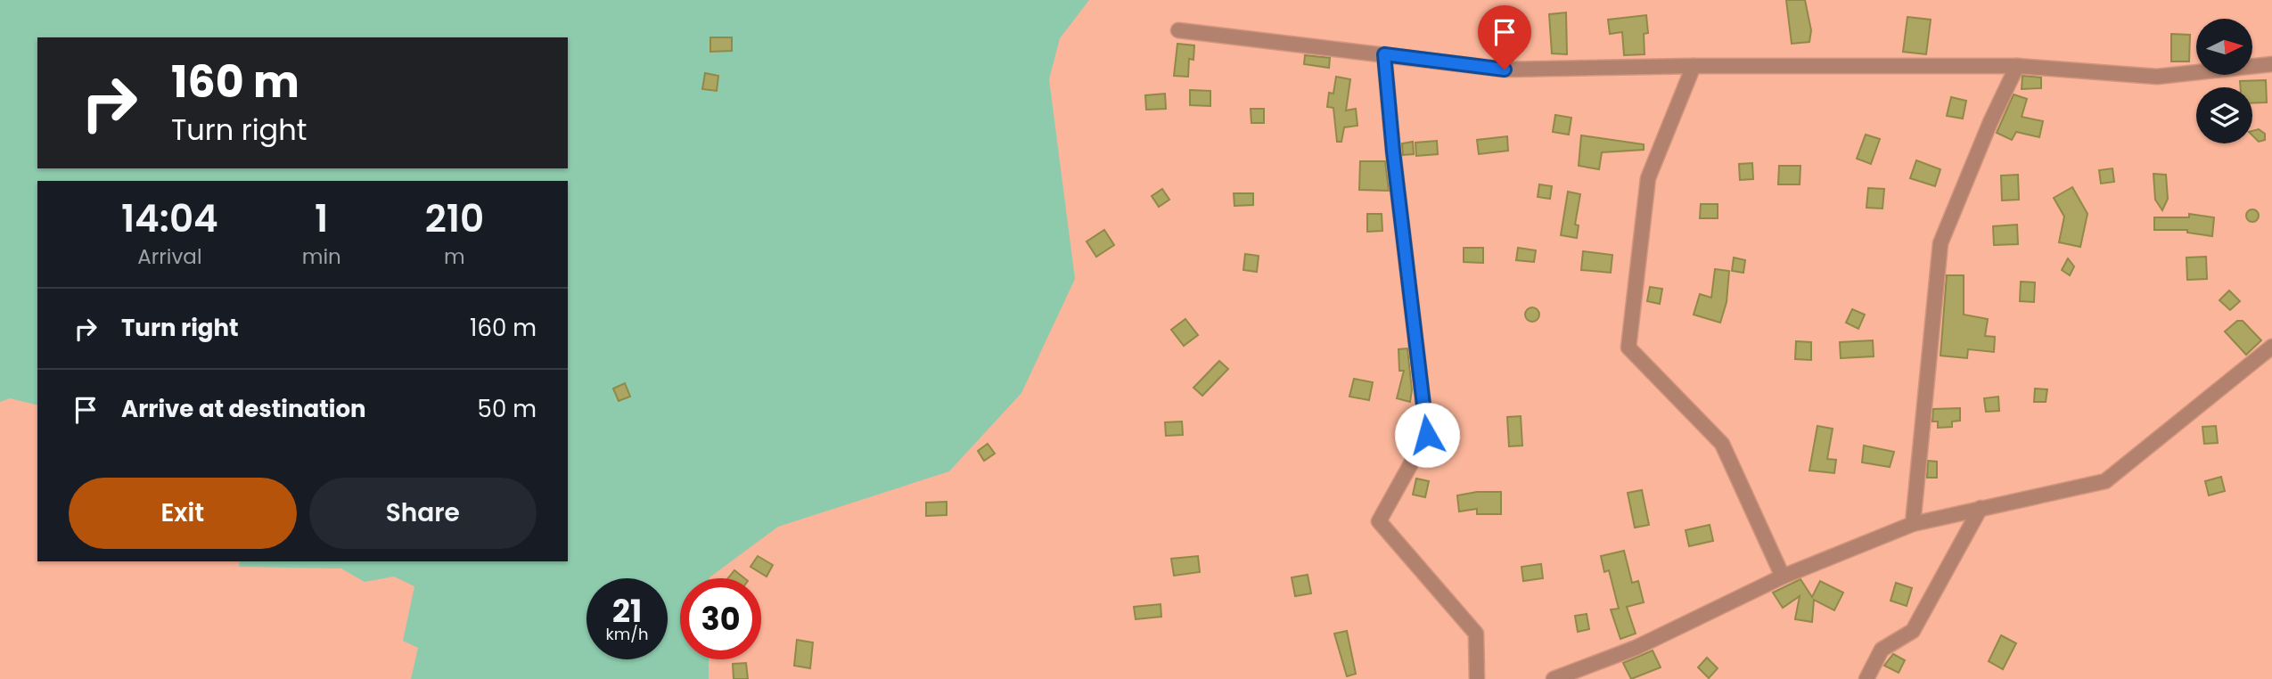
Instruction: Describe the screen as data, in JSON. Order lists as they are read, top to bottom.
{
  "north": "right",
  "page": {
    "turn": ["160 m", "Turn right"],
    "eta": [
      "14:04",
      "Arrival",
      "1",
      "min",
      "210",
      "m"
    ],
    "list": [
      {
        "name": "Turn right",
        "value": "160 m"
      },
      {
        "name": "Arrive at destination",
        "value": "50 m"
      }
    ],
    "buttons": ["Exit", "Share"],
    "speed": "21 km/h",
    "limit": "30"
  }
}
